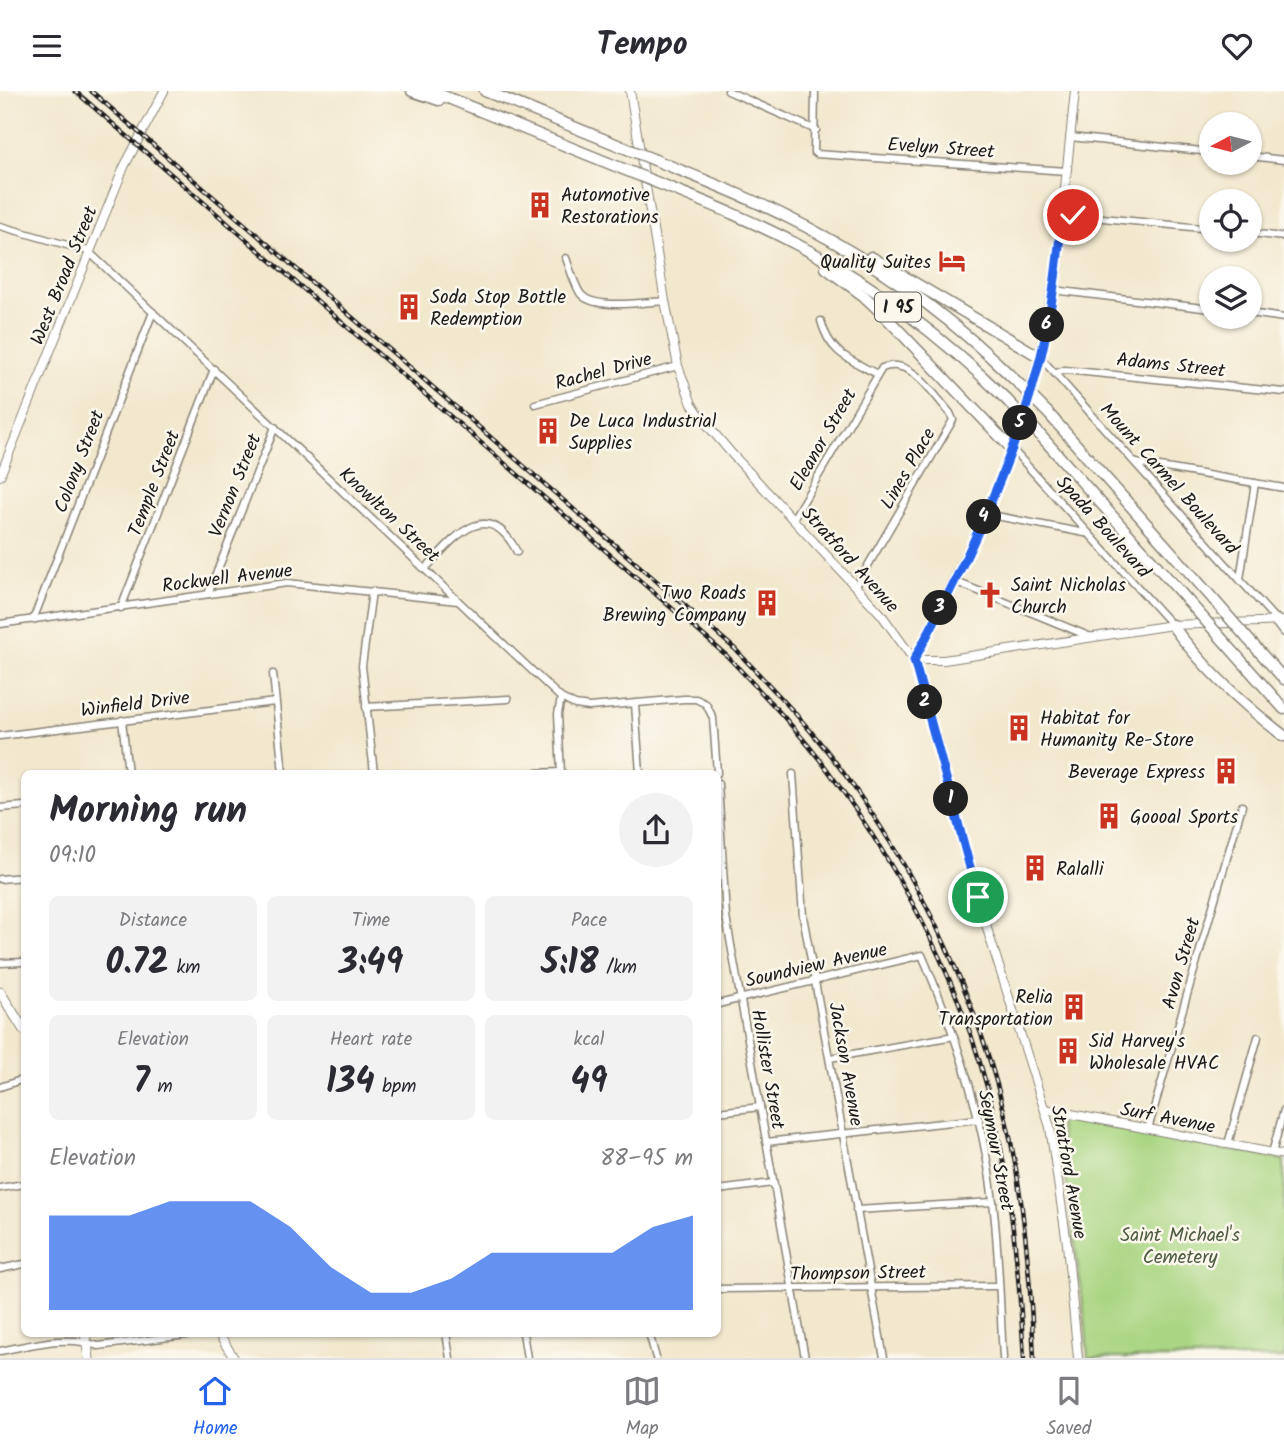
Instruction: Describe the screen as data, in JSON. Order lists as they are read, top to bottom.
{
  "streets": {
    "highway": ["I 95"],
    "main road": ["West Broad Street", "Stratford Avenue", "Surf Avenue"],
    "street": [
      "Evelyn Street",
      "Adams Street",
      "Rachel Drive",
      "Eleanor Street",
      "Colony Street",
      "Lines Place",
      "Mount Carmel Boulevard",
      "Temple Street",
      "Vernon Street",
      "Knowlton Street",
      "Spada Boulevard",
      "Rockwell Avenue",
      "Winfield Drive",
      "Avon Street",
      "Soundview Avenue",
      "Jackson Avenue",
      "Hollister Street",
      "Seymour Street",
      "Thompson Street"
    ]
  },
  "crossings": [
    ["West Broad Street", "Knowlton Street"],
    ["Adams Street", "Mount Carmel Boulevard"],
    ["Rachel Drive", "Stratford Avenue"],
    ["Eleanor Street", "Lines Place"],
    ["Eleanor Street", "Stratford Avenue"],
    ["Colony Street", "Knowlton Street"],
    ["Colony Street", "Rockwell Avenue"],
    ["Lines Place", "Stratford Avenue"],
    ["Temple Street", "Knowlton Street"],
    ["Temple Street", "Rockwell Avenue"],
    ["Vernon Street", "Knowlton Street"],
    ["Vernon Street", "Rockwell Avenue"],
    ["Knowlton Street", "Rockwell Avenue"],
    ["Stratford Avenue", "Surf Avenue"],
    ["Avon Street", "Surf Avenue"],
    ["Soundview Avenue", "Jackson Avenue"],
    ["Soundview Avenue", "Hollister Street"],
    ["Soundview Avenue", "Seymour Street"],
    ["Jackson Avenue", "Thompson Street"],
    ["Hollister Street", "Thompson Street"],
    ["Seymour Street", "Thompson Street"]
  ],
  "parks": ["Saint Michael's Cemetery"],
  "places": {
    "building": [
      "Automotive Restorations",
      "Soda Stop Bottle Redemption",
      "De Luca Industrial Supplies",
      "Two Roads Brewing Company",
      "Habitat for Humanity Re-Store",
      "Beverage Express",
      "Goooal Sports",
      "Ralalli",
      "Relia Transportation",
      "Sid Harvey's Wholesale HVAC"
    ],
    "hotel": ["Quality Suites"],
    "church": ["Saint Nicholas Church"]
  },
  "north": "left",
  "page": {
    "header": "Tempo",
    "pins": [
      "6",
      "5",
      "4",
      "3",
      "2",
      "1"
    ],
    "heading": ["Morning run", "09:10"],
    "stats": [
      ["Distance", "0.72 km"],
      ["Time", "3:49"],
      ["Pace", "5:18 /km"],
      ["Elevation", "7 m"],
      ["Heart rate", "134 bpm"],
      ["kcal", "49"]
    ],
    "chart": ["Elevation", "88–95 m"],
    "tabs": ["Home", "Map", "Saved"]
  }
}
